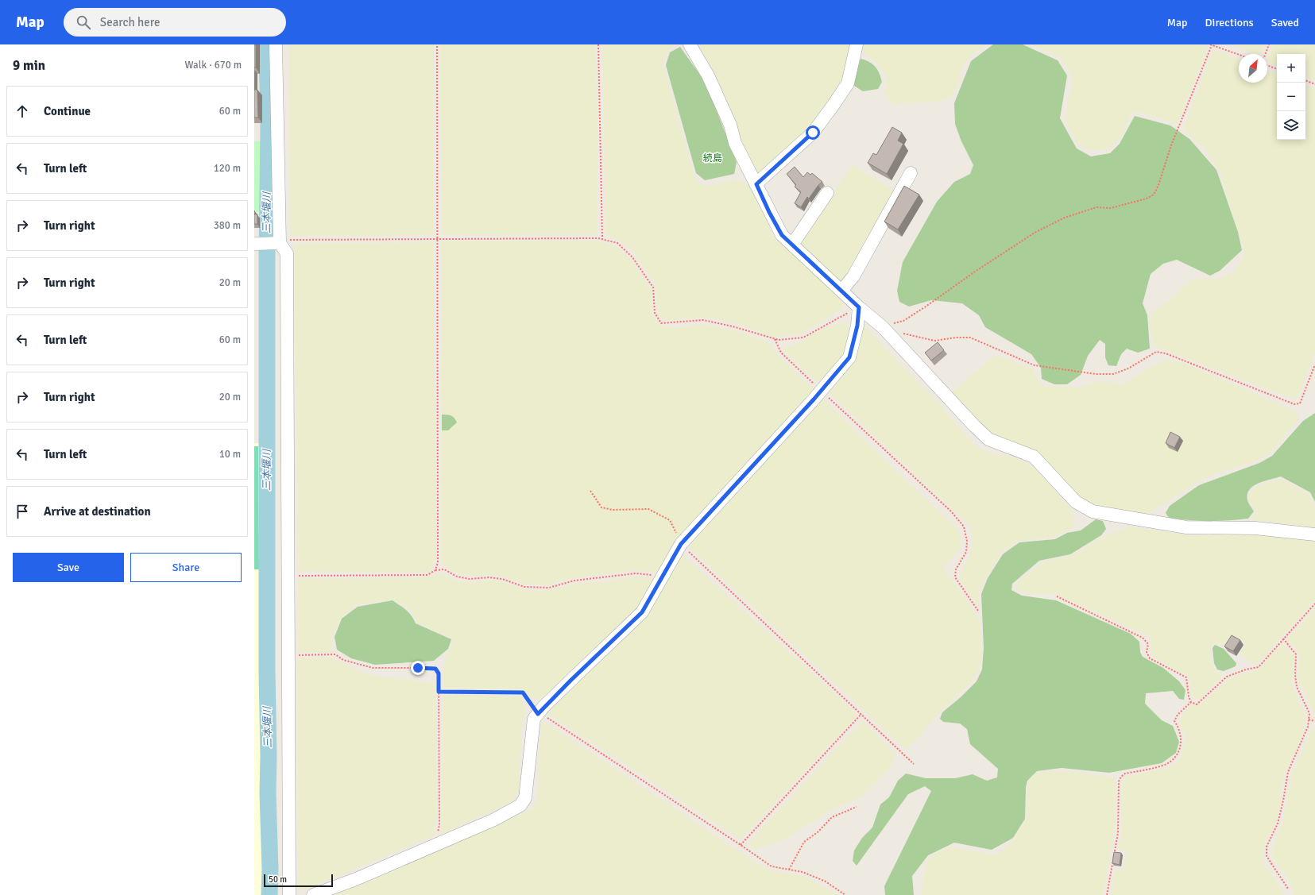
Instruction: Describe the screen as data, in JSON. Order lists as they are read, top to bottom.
{
  "water": ["三本堰川"],
  "parks": ["続島"],
  "scale_bar": "50 m",
  "north": "top right",
  "page": {
    "header": "Map",
    "search": "Search here",
    "nav": ["Map", "Directions", "Saved"],
    "heading": ["9 min", "Walk · 670 m"],
    "map_buttons": ["+", "−"],
    "list": [
      ["Continue", "60 m"],
      ["Turn left", "120 m"],
      ["Turn right", "380 m"],
      ["Turn right", "20 m"],
      ["Turn left", "60 m"],
      ["Turn right", "20 m"],
      ["Turn left", "10 m"],
      "Arrive at destination"
    ],
    "buttons": ["Save", "Share"],
    "scale": "50 m"
  }
}
